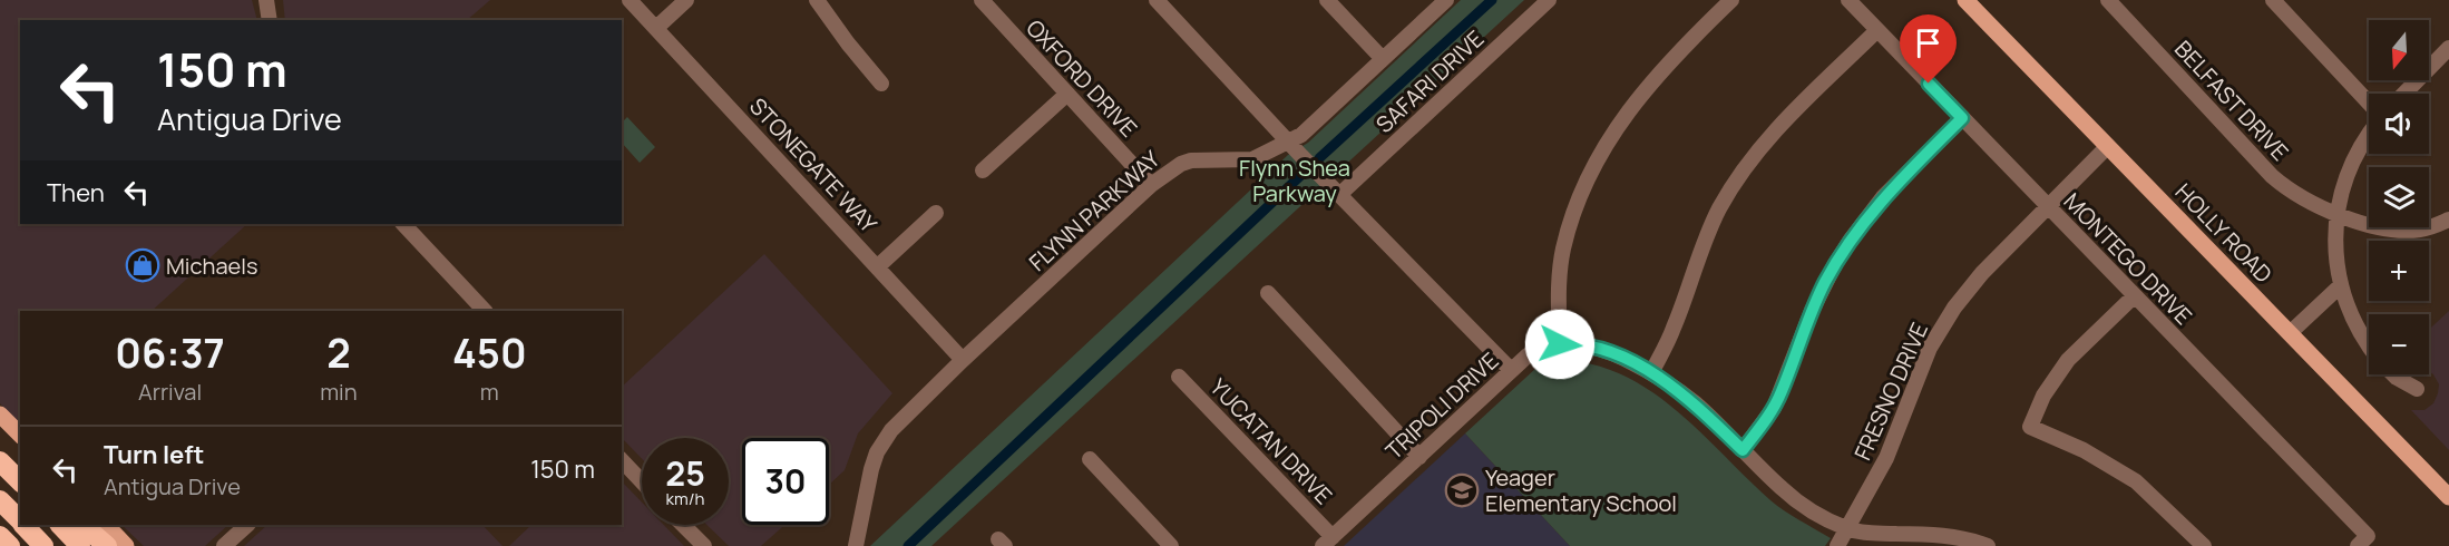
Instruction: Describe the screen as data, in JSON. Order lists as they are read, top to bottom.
{
  "streets": {
    "main road": ["HOLLY ROAD"],
    "street": [
      "OXFORD DRIVE",
      "SAFARI DRIVE",
      "BELFAST DRIVE",
      "STONEGATE WAY",
      "FLYNN PARKWAY",
      "MONTEGO DRIVE",
      "FRESNO DRIVE",
      "TRIPOLI DRIVE",
      "YUCATAN DRIVE"
    ]
  },
  "crossings": [
    ["OXFORD DRIVE", "FLYNN PARKWAY"],
    ["STONEGATE WAY", "FLYNN PARKWAY"],
    ["HOLLY ROAD", "FRESNO DRIVE"],
    ["MONTEGO DRIVE", "FRESNO DRIVE"],
    ["FRESNO DRIVE", "TRIPOLI DRIVE"],
    ["TRIPOLI DRIVE", "YUCATAN DRIVE"]
  ],
  "parks": ["Flynn Shea Parkway"],
  "places": {
    "shop": ["Michaels"],
    "school or university": ["Yeager Elementary School"]
  },
  "north": "bottom",
  "page": {
    "map_buttons": ["+", "−"],
    "turn": ["150 m", "Antigua Drive"],
    "then": "Then",
    "eta": [
      "06:37",
      "Arrival",
      "2",
      "min",
      "450",
      "m"
    ],
    "list": [
      {
        "name": "Turn left",
        "note": "Antigua Drive",
        "value": "150 m"
      }
    ],
    "speed": "25 km/h",
    "limit": "30"
  }
}
